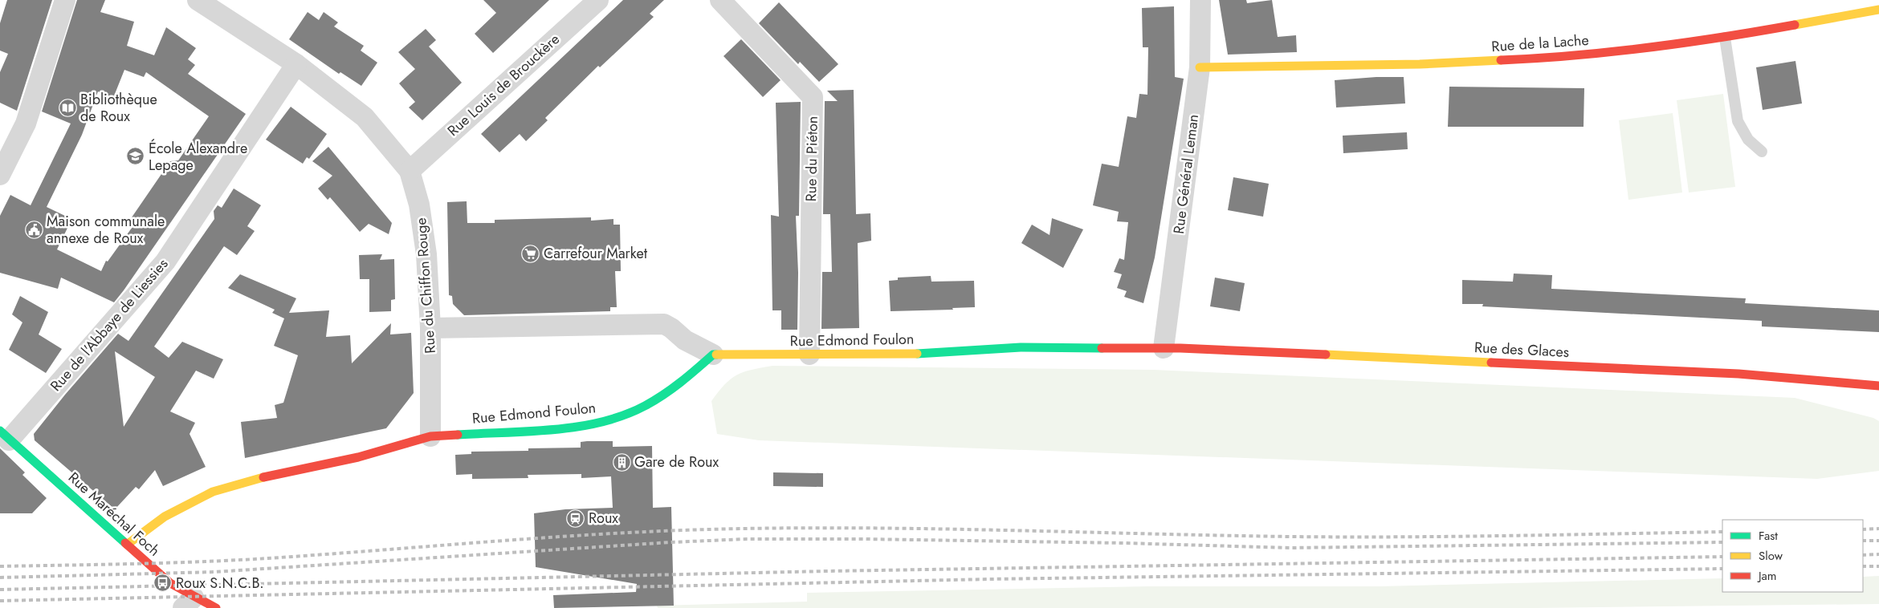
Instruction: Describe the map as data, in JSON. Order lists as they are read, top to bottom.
{
  "streets": {
    "street": [
      "Rue de la Lache",
      "Rue Louis de Brouckère",
      "Rue du Piéton",
      "Rue Général Leman",
      "Rue du Chiffon Rouge",
      "Rue de l'Abbaye de Liessies",
      "Rue Edmond Foulon",
      "Rue des Glaces",
      "Rue Maréchal Foch"
    ]
  },
  "crossings": [
    ["Rue de la Lache", "Rue Général Leman"],
    ["Rue Louis de Brouckère", "Rue du Chiffon Rouge"],
    ["Rue du Piéton", "Rue Edmond Foulon"],
    ["Rue Général Leman", "Rue Edmond Foulon"],
    ["Rue Général Leman", "Rue des Glaces"],
    ["Rue du Chiffon Rouge", "Rue de l'Abbaye de Liessies"],
    ["Rue du Chiffon Rouge", "Rue Edmond Foulon"],
    ["Rue de l'Abbaye de Liessies", "Rue Maréchal Foch"],
    ["Rue Edmond Foulon", "Rue des Glaces"],
    ["Rue Edmond Foulon", "Rue Maréchal Foch"]
  ],
  "places": {
    "library": ["Bibliothèque de Roux"],
    "school or university": ["École Alexandre Lepage"],
    "public building": ["Maison communale annexe de Roux"],
    "supermarket": ["Carrefour Market"],
    "building": ["Gare de Roux"],
    "station": ["Roux"],
    "bus stop": ["Roux S.N.C.B."]
  },
  "legend": ["Fast", "Slow", "Jam"]
}
